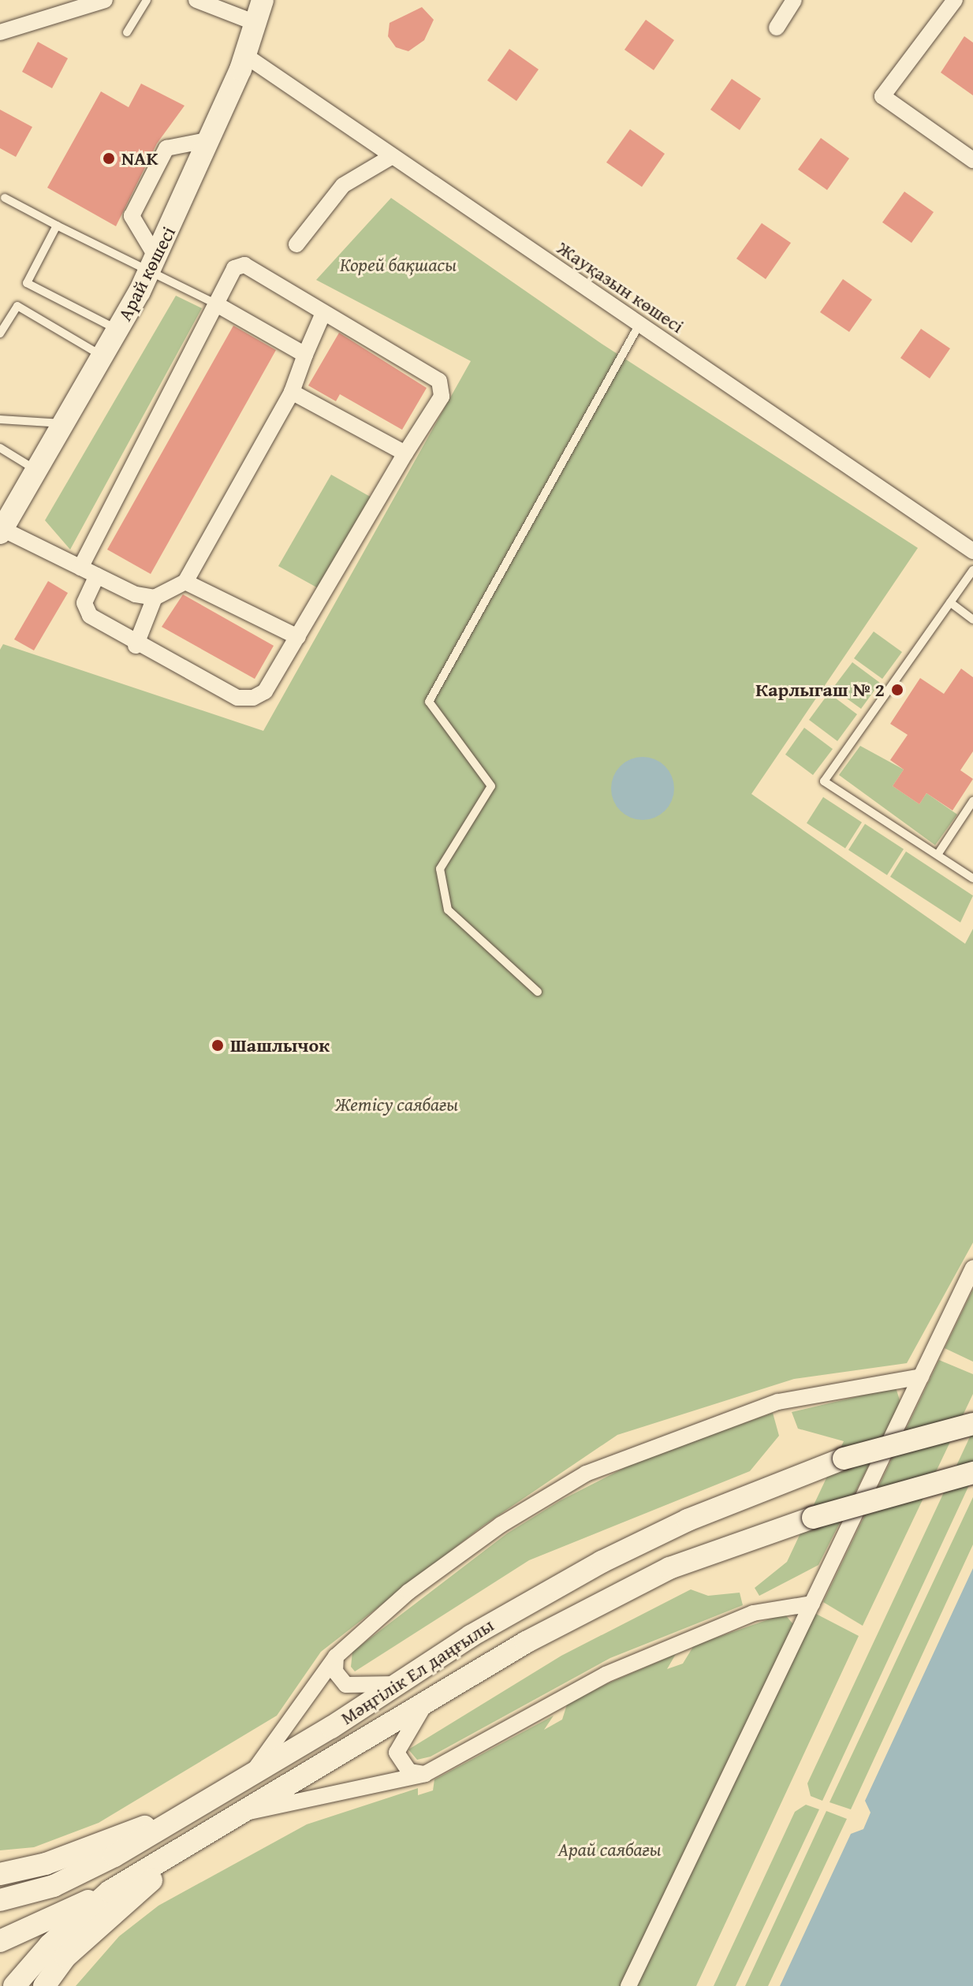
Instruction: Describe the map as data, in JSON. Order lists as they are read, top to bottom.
{
  "streets": {
    "main road": ["Арай көшесі", "Мәңгілік Ел даңғылы"],
    "street": ["Жауқазын көшесі"]
  },
  "crossings": [
    ["Арай көшесі", "Жауқазын көшесі"]
  ],
  "parks": ["Корей бақшасы", "Жетісу саябағы", "Арай саябағы"],
  "places": ["NAK", "Карлыгаш № 2", "Шашлычок"]
}
